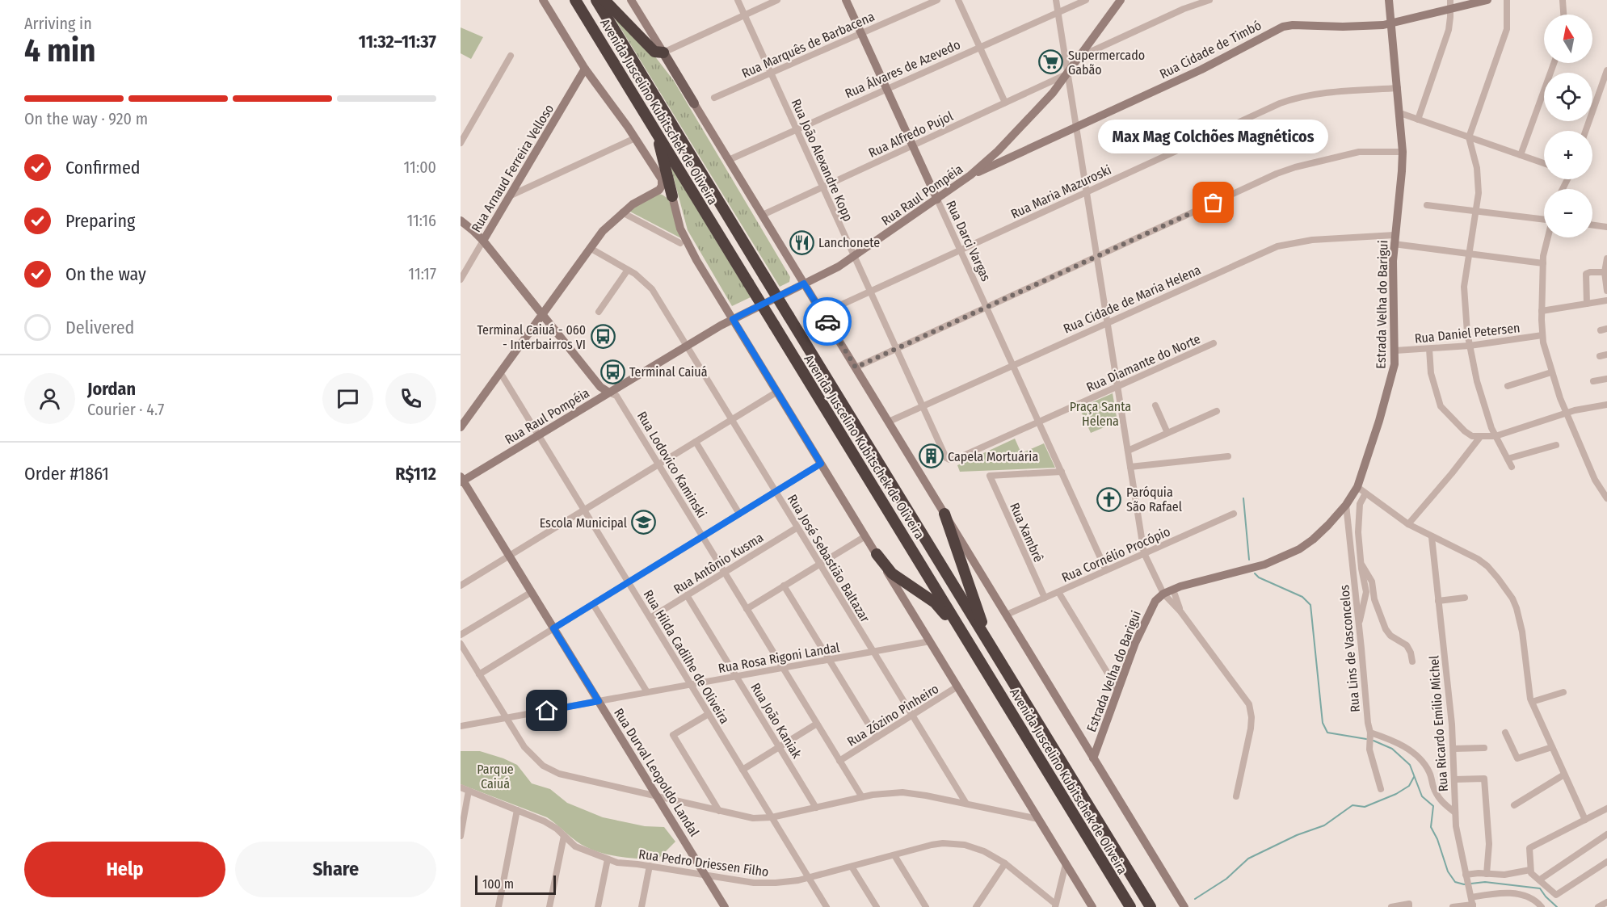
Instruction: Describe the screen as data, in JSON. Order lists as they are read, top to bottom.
{
  "streets": {
    "highway": ["Avenida Juscelino Kubitschek de Oliveira"],
    "main road": [
      "Rua Cidade de Timbó",
      "Rua Arnaud Ferreira Velloso",
      "Rua Raul Pompéia",
      "Rua Darci Vargas",
      "Estrada Velha do Barigui",
      "Rua Lodovico Kaminski",
      "Rua Durval Leopoldo Landal"
    ],
    "street": [
      "Rua Marquês de Barbacena",
      "Rua Álvares de Azevedo",
      "Rua Alfredo Pujol",
      "Rua João Alexandre Kopp",
      "Rua Maria Mazuroski",
      "Rua Cidade de Maria Helena",
      "Rua Daniel Petersen",
      "Rua Diamante do Norte",
      "Rua Xambrê",
      "Rua Cornélio Procópio",
      "Rua José Sebastião Baltazar",
      "Rua Antônio Kusma",
      "Rua Lins de Vasconcelos",
      "Rua Hilda Cadilhe de Oliveira",
      "Rua Rosa Rigoni Landal",
      "Rua Zózino Pinheiro",
      "Rua João Kaniak",
      "Rua Ricardo Emílio Michel",
      "Rua Pedro Driessen Filho"
    ]
  },
  "crossings": [
    ["Rua Marquês de Barbacena", "Rua João Alexandre Kopp"],
    ["Rua Marquês de Barbacena", "Rua Darci Vargas"],
    ["Rua Cidade de Timbó", "Rua Raul Pompéia"],
    ["Rua Cidade de Timbó", "Estrada Velha do Barigui"],
    ["Rua Álvares de Azevedo", "Rua João Alexandre Kopp"],
    ["Rua Álvares de Azevedo", "Rua Darci Vargas"],
    ["Rua Alfredo Pujol", "Rua João Alexandre Kopp"],
    ["Rua Alfredo Pujol", "Rua Raul Pompéia"],
    ["Rua Alfredo Pujol", "Rua Darci Vargas"],
    ["Rua João Alexandre Kopp", "Rua Maria Mazuroski"],
    ["Rua João Alexandre Kopp", "Rua Raul Pompéia"],
    ["Rua João Alexandre Kopp", "Rua Cidade de Maria Helena"],
    ["Rua João Alexandre Kopp", "Rua Diamante do Norte"],
    ["Rua Arnaud Ferreira Velloso", "Rua Lodovico Kaminski"],
    ["Rua Maria Mazuroski", "Rua Darci Vargas"],
    ["Rua Maria Mazuroski", "Estrada Velha do Barigui"],
    ["Rua Raul Pompéia", "Rua Darci Vargas"],
    ["Rua Raul Pompéia", "Rua Lodovico Kaminski"],
    ["Rua Raul Pompéia", "Rua José Sebastião Baltazar"],
    ["Rua Raul Pompéia", "Rua Hilda Cadilhe de Oliveira"],
    ["Rua Raul Pompéia", "Rua Durval Leopoldo Landal"],
    ["Rua Darci Vargas", "Rua Cidade de Maria Helena"],
    ["Rua Darci Vargas", "Rua Diamante do Norte"],
    ["Rua Darci Vargas", "Rua Xambrê"],
    ["Rua Darci Vargas", "Rua Cornélio Procópio"],
    ["Rua Cidade de Maria Helena", "Estrada Velha do Barigui"],
    ["Estrada Velha do Barigui", "Rua Daniel Petersen"],
    ["Estrada Velha do Barigui", "Rua Lins de Vasconcelos"],
    ["Rua Lodovico Kaminski", "Rua Antônio Kusma"],
    ["Rua Lodovico Kaminski", "Rua Rosa Rigoni Landal"],
    ["Rua Lodovico Kaminski", "Rua Zózino Pinheiro"],
    ["Rua Xambrê", "Rua Cornélio Procópio"],
    ["Rua José Sebastião Baltazar", "Rua Antônio Kusma"],
    ["Rua José Sebastião Baltazar", "Rua Rosa Rigoni Landal"],
    ["Rua José Sebastião Baltazar", "Rua Zózino Pinheiro"],
    ["Rua Antônio Kusma", "Rua Hilda Cadilhe de Oliveira"],
    ["Rua Antônio Kusma", "Rua João Kaniak"],
    ["Rua Hilda Cadilhe de Oliveira", "Rua Rosa Rigoni Landal"],
    ["Rua Hilda Cadilhe de Oliveira", "Rua Pedro Driessen Filho"],
    ["Rua Rosa Rigoni Landal", "Rua João Kaniak"],
    ["Rua Rosa Rigoni Landal", "Rua Durval Leopoldo Landal"],
    ["Rua Durval Leopoldo Landal", "Rua Pedro Driessen Filho"]
  ],
  "parks": ["Praça Santa Helena", "Parque Caiuá"],
  "places": {
    "supermarket": ["Supermercado Gabão"],
    "other": ["Max Mag Colchões Magnéticos"],
    "restaurant": ["Lanchonete"],
    "bus stop": ["Terminal Caiuá - 060 - Interbairros VI", "Terminal Caiuá"],
    "building": ["Capela Mortuária"],
    "church": ["Paróquia São Rafael"],
    "school or university": ["Escola Municipal"]
  },
  "scale_bar": "100 m",
  "north": "top",
  "page": {
    "heading": ["4 min", "Arriving in", "11:32–11:37"],
    "panel": [
      "Jordan",
      "Courier · 4.7",
      "Order #1861",
      "R$112"
    ],
    "map_buttons": ["+", "−"],
    "bar": "On the way · 920 m",
    "bubble": "Max Mag Colchões Magnéticos",
    "list": [
      ["Confirmed", "11:00"],
      ["Preparing", "11:16"],
      ["On the way", "11:17"],
      "Delivered"
    ],
    "buttons": ["Help", "Share"],
    "scale": "100 m"
  }
}
